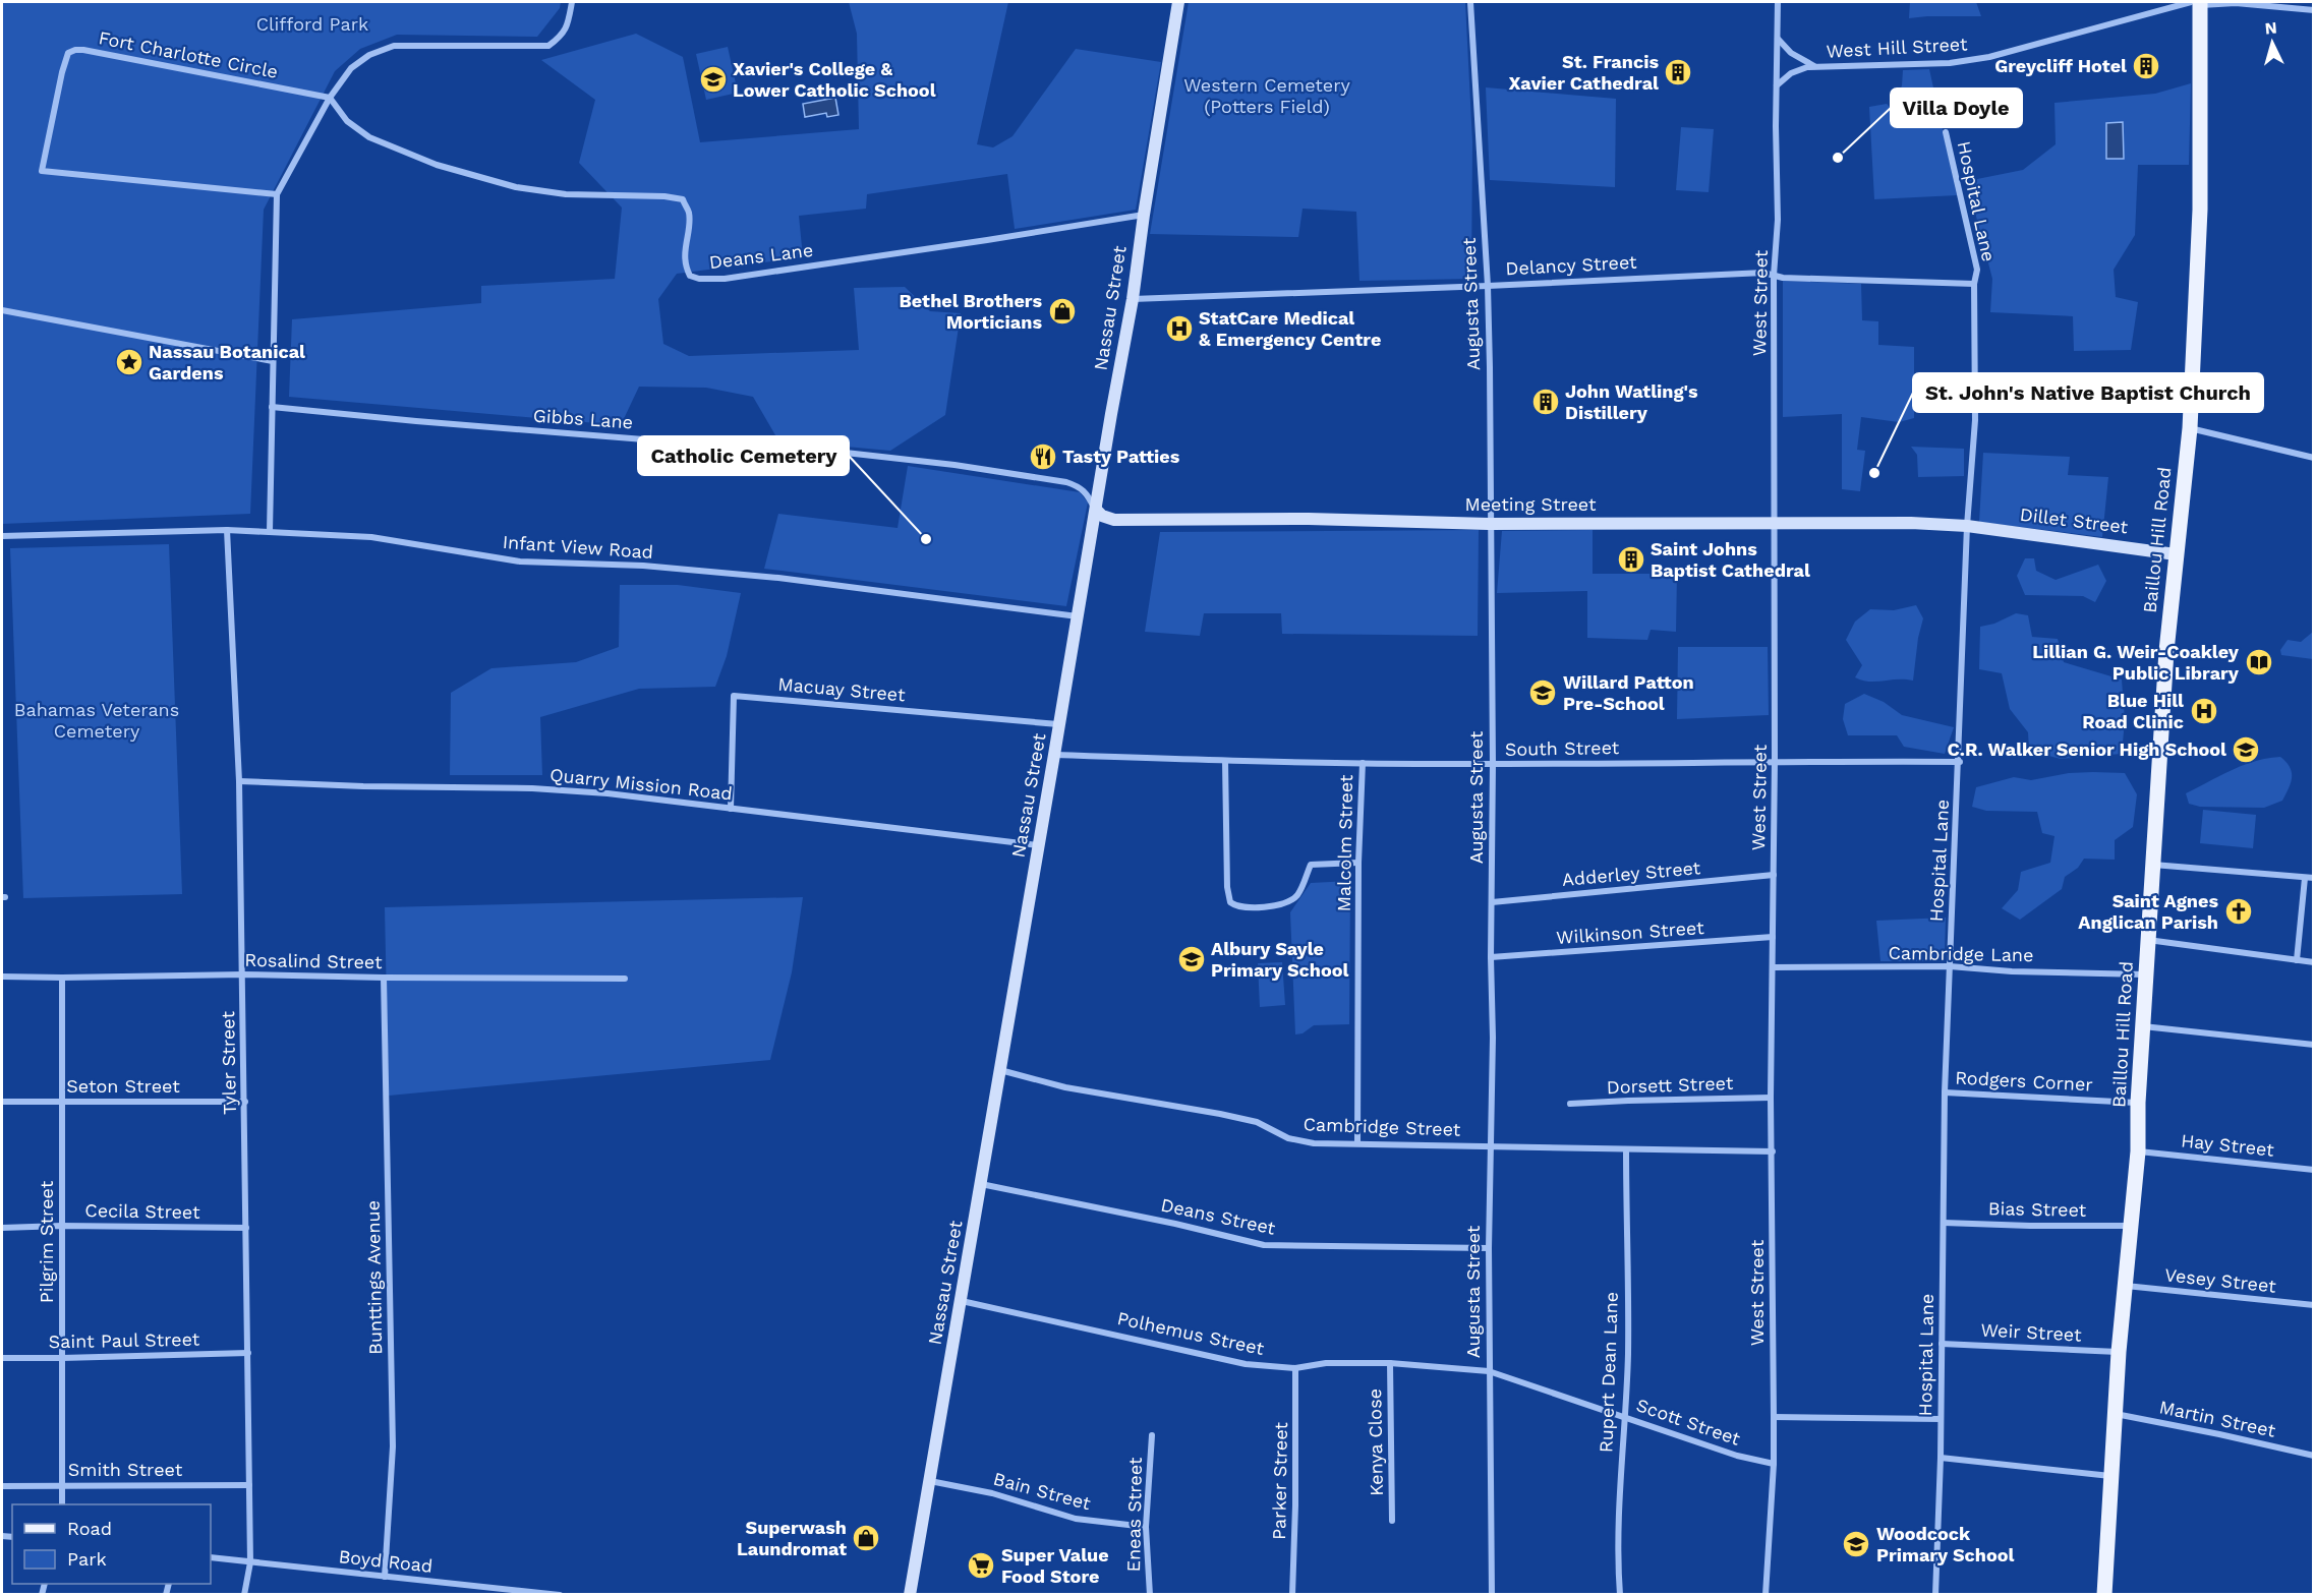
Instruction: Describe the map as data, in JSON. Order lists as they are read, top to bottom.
{
  "streets": {
    "main road": [
      "Nassau Street",
      "Meeting Street",
      "Dillet Street",
      "Baillou Hill Road"
    ],
    "street": [
      "West Hill Street",
      "Fort Charlotte Circle",
      "Hospital Lane",
      "Deans Lane",
      "Delancy Street",
      "West Street",
      "Augusta Street",
      "Gibbs Lane",
      "Infant View Road",
      "Macuay Street",
      "South Street",
      "Quarry Mission Road",
      "Malcolm Street",
      "Adderley Street",
      "Wilkinson Street",
      "Cambridge Lane",
      "Rosalind Street",
      "Tyler Street",
      "Rodgers Corner",
      "Dorsett Street",
      "Seton Street",
      "Cambridge Street",
      "Hay Street",
      "Bias Street",
      "Cecila Street",
      "Deans Street",
      "Pilgrim Street",
      "Bunttings Avenue",
      "Vesey Street",
      "Weir Street",
      "Polhemus Street",
      "Saint Paul Street",
      "Rupert Dean Lane",
      "Martin Street",
      "Scott Street",
      "Kenya Close",
      "Smith Street",
      "Parker Street",
      "Bain Street",
      "Eneas Street",
      "Boyd Road"
    ]
  },
  "crossings": [
    ["West Hill Street", "West Street"],
    ["West Hill Street", "Baillou Hill Road"],
    ["Fort Charlotte Circle", "Deans Lane"],
    ["Hospital Lane", "Delancy Street"],
    ["Hospital Lane", "Meeting Street"],
    ["Hospital Lane", "Dillet Street"],
    ["Hospital Lane", "South Street"],
    ["Hospital Lane", "Cambridge Lane"],
    ["Hospital Lane", "Rodgers Corner"],
    ["Hospital Lane", "Bias Street"],
    ["Hospital Lane", "Weir Street"],
    ["Deans Lane", "Nassau Street"],
    ["Delancy Street", "West Street"],
    ["Delancy Street", "Augusta Street"],
    ["Delancy Street", "Nassau Street"],
    ["West Street", "Meeting Street"],
    ["West Street", "South Street"],
    ["West Street", "Adderley Street"],
    ["West Street", "Wilkinson Street"],
    ["West Street", "Cambridge Lane"],
    ["West Street", "Dorsett Street"],
    ["West Street", "Cambridge Street"],
    ["West Street", "Scott Street"],
    ["Augusta Street", "Meeting Street"],
    ["Augusta Street", "South Street"],
    ["Augusta Street", "Adderley Street"],
    ["Augusta Street", "Wilkinson Street"],
    ["Augusta Street", "Cambridge Street"],
    ["Augusta Street", "Deans Street"],
    ["Augusta Street", "Polhemus Street"],
    ["Augusta Street", "Scott Street"],
    ["Nassau Street", "Gibbs Lane"],
    ["Nassau Street", "Meeting Street"],
    ["Nassau Street", "Infant View Road"],
    ["Nassau Street", "Macuay Street"],
    ["Nassau Street", "South Street"],
    ["Nassau Street", "Quarry Mission Road"],
    ["Nassau Street", "Cambridge Street"],
    ["Nassau Street", "Deans Street"],
    ["Nassau Street", "Polhemus Street"],
    ["Nassau Street", "Bain Street"],
    ["Gibbs Lane", "Meeting Street"],
    ["Meeting Street", "Dillet Street"],
    ["Dillet Street", "Baillou Hill Road"],
    ["Baillou Hill Road", "Cambridge Lane"],
    ["Baillou Hill Road", "Rodgers Corner"],
    ["Baillou Hill Road", "Hay Street"],
    ["Baillou Hill Road", "Bias Street"],
    ["Baillou Hill Road", "Vesey Street"],
    ["Baillou Hill Road", "Weir Street"],
    ["Baillou Hill Road", "Martin Street"],
    ["Infant View Road", "Tyler Street"],
    ["Macuay Street", "Quarry Mission Road"],
    ["South Street", "Malcolm Street"],
    ["Quarry Mission Road", "Tyler Street"],
    ["Malcolm Street", "Cambridge Street"],
    ["Rosalind Street", "Tyler Street"],
    ["Rosalind Street", "Pilgrim Street"],
    ["Rosalind Street", "Bunttings Avenue"],
    ["Tyler Street", "Seton Street"],
    ["Tyler Street", "Cecila Street"],
    ["Tyler Street", "Saint Paul Street"],
    ["Tyler Street", "Smith Street"],
    ["Tyler Street", "Boyd Road"],
    ["Seton Street", "Pilgrim Street"],
    ["Cambridge Street", "Rupert Dean Lane"],
    ["Cecila Street", "Pilgrim Street"],
    ["Pilgrim Street", "Saint Paul Street"],
    ["Pilgrim Street", "Smith Street"],
    ["Bunttings Avenue", "Boyd Road"],
    ["Polhemus Street", "Scott Street"],
    ["Polhemus Street", "Kenya Close"],
    ["Polhemus Street", "Parker Street"],
    ["Rupert Dean Lane", "Scott Street"],
    ["Bain Street", "Eneas Street"]
  ],
  "parks": ["Clifford Park", "Western Cemetery (Potters Field)", "Bahamas Veterans Cemetery"],
  "places": {
    "building": [
      "Greycliff Hotel",
      "St. Francis Xavier Cathedral",
      "John Watling's Distillery",
      "Saint Johns Baptist Cathedral"
    ],
    "school or university": [
      "Xavier's College & Lower Catholic School",
      "Willard Patton Pre-School",
      "C.R. Walker Senior High School",
      "Albury Sayle Primary School",
      "Woodcock Primary School"
    ],
    "other": ["Villa Doyle", "St. John's Native Baptist Church", "Catholic Cemetery"],
    "shop": ["Bethel Brothers Morticians", "Superwash Laundromat"],
    "hospital": ["StatCare Medical & Emergency Centre", "Blue Hill Road Clinic"],
    "place": ["Nassau Botanical Gardens"],
    "restaurant": ["Tasty Patties"],
    "library": ["Lillian G. Weir-Coakley Public Library"],
    "church": ["Saint Agnes Anglican Parish"],
    "supermarket": ["Super Value Food Store"]
  },
  "legend": ["Road", "Park"],
  "north": "top"
}
